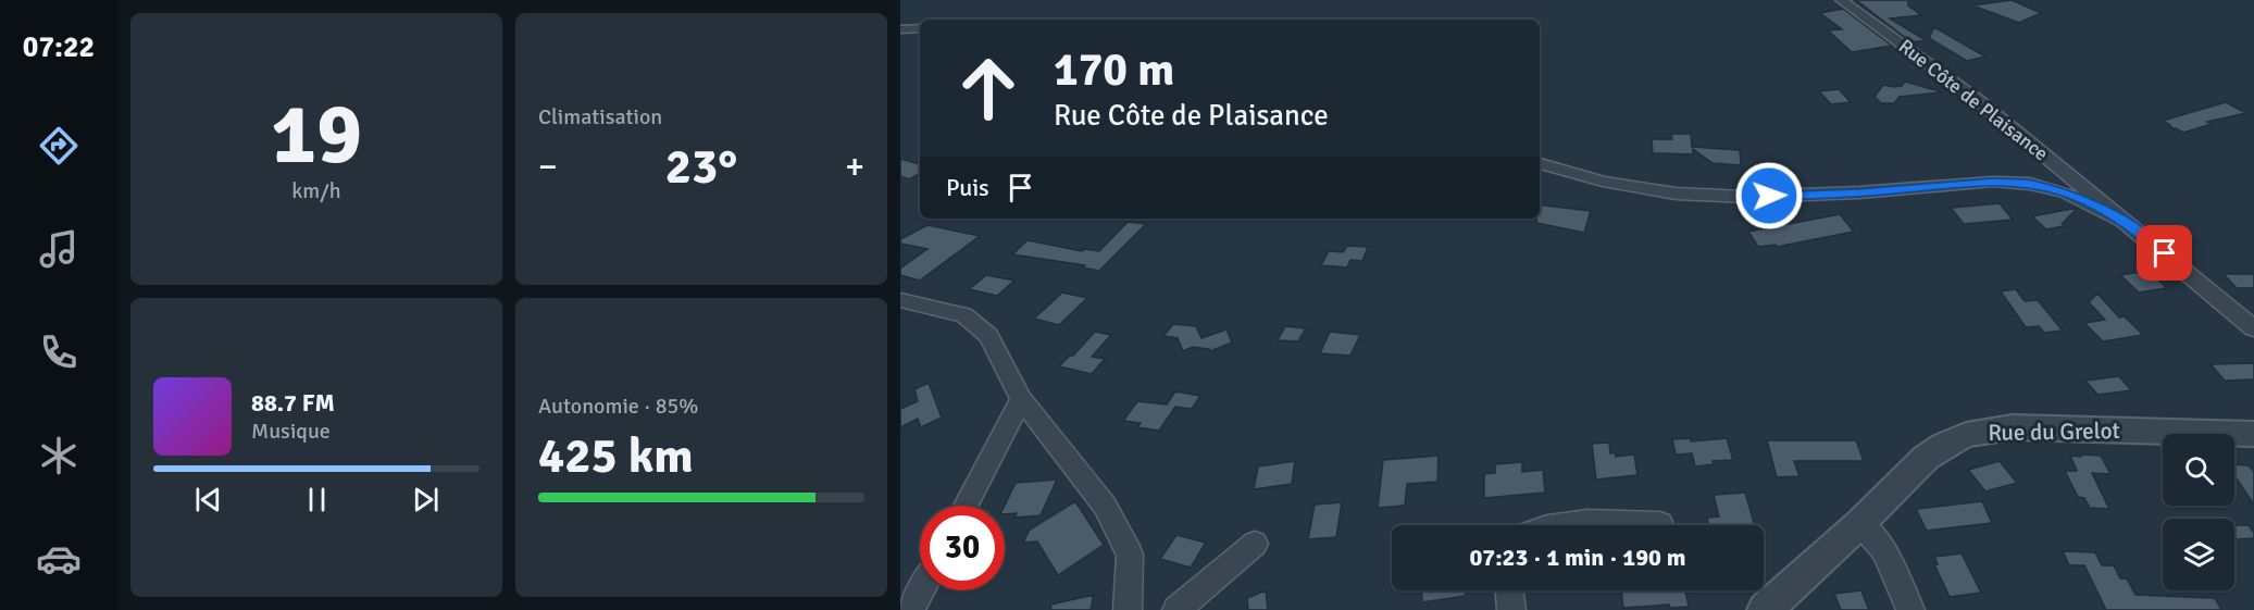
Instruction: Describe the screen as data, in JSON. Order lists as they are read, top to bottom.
{
  "streets": {
    "street": ["Rue Côte de Plaisance", "Rue du Grelot"]
  },
  "page": {
    "tabs": "07:22",
    "tile": [
      ["19", "km/h"],
      "Climatisation",
      ["Autonomie · 85%", "425 km"]
    ],
    "turn": ["170 m", "Rue Côte de Plaisance"],
    "heat": ["−", "23°", "+"],
    "then": "Puis",
    "song": ["88.7 FM", "Musique"],
    "limit": "30",
    "trip": "07:23 · 1 min · 190 m"
  }
}
